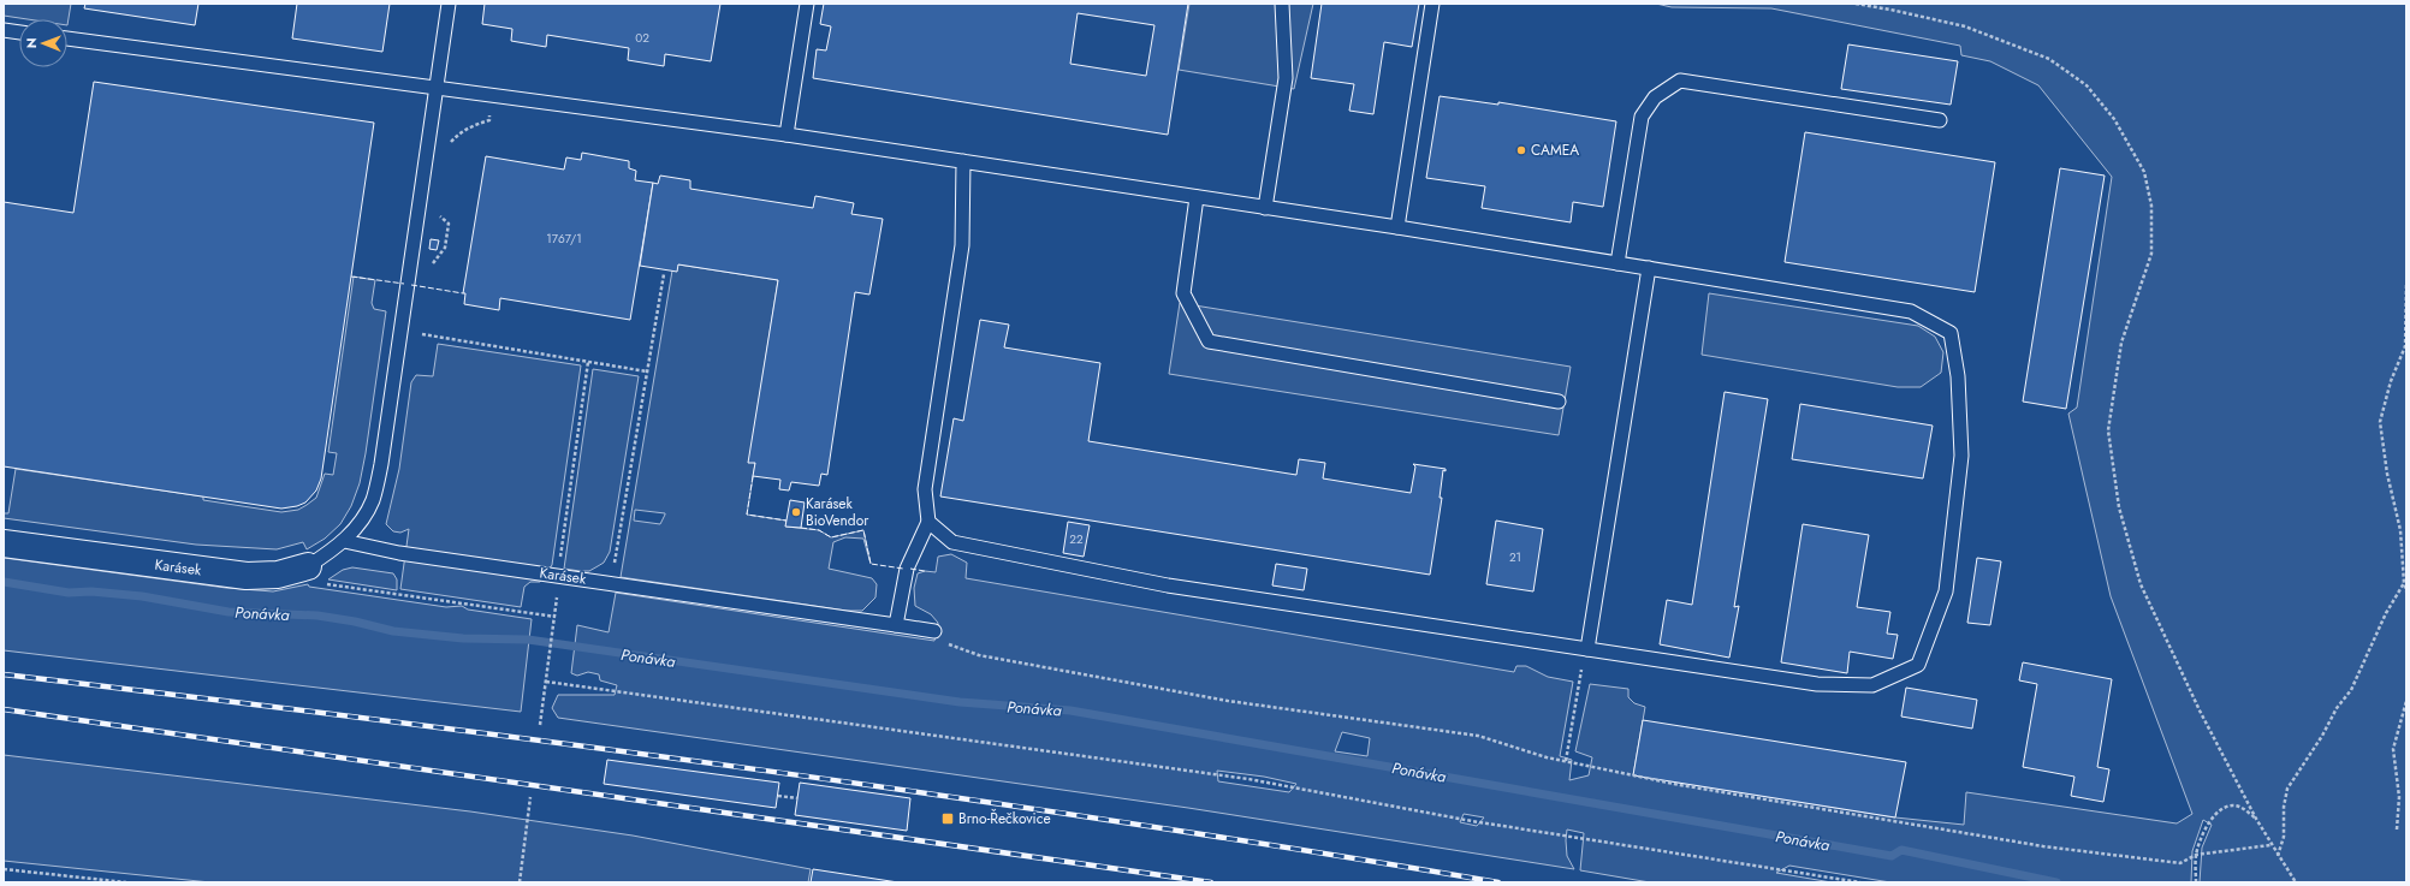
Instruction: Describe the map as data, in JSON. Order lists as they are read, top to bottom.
{
  "streets": {
    "street": ["Karásek"]
  },
  "water": ["Ponávka"],
  "places": {
    "other": ["CAMEA", "Karásek BioVendor"],
    "transit": ["Brno-Řečkovice"]
  },
  "house_numbers": [
    "02",
    "1767/1",
    "22",
    "21"
  ],
  "north": "left"
}
